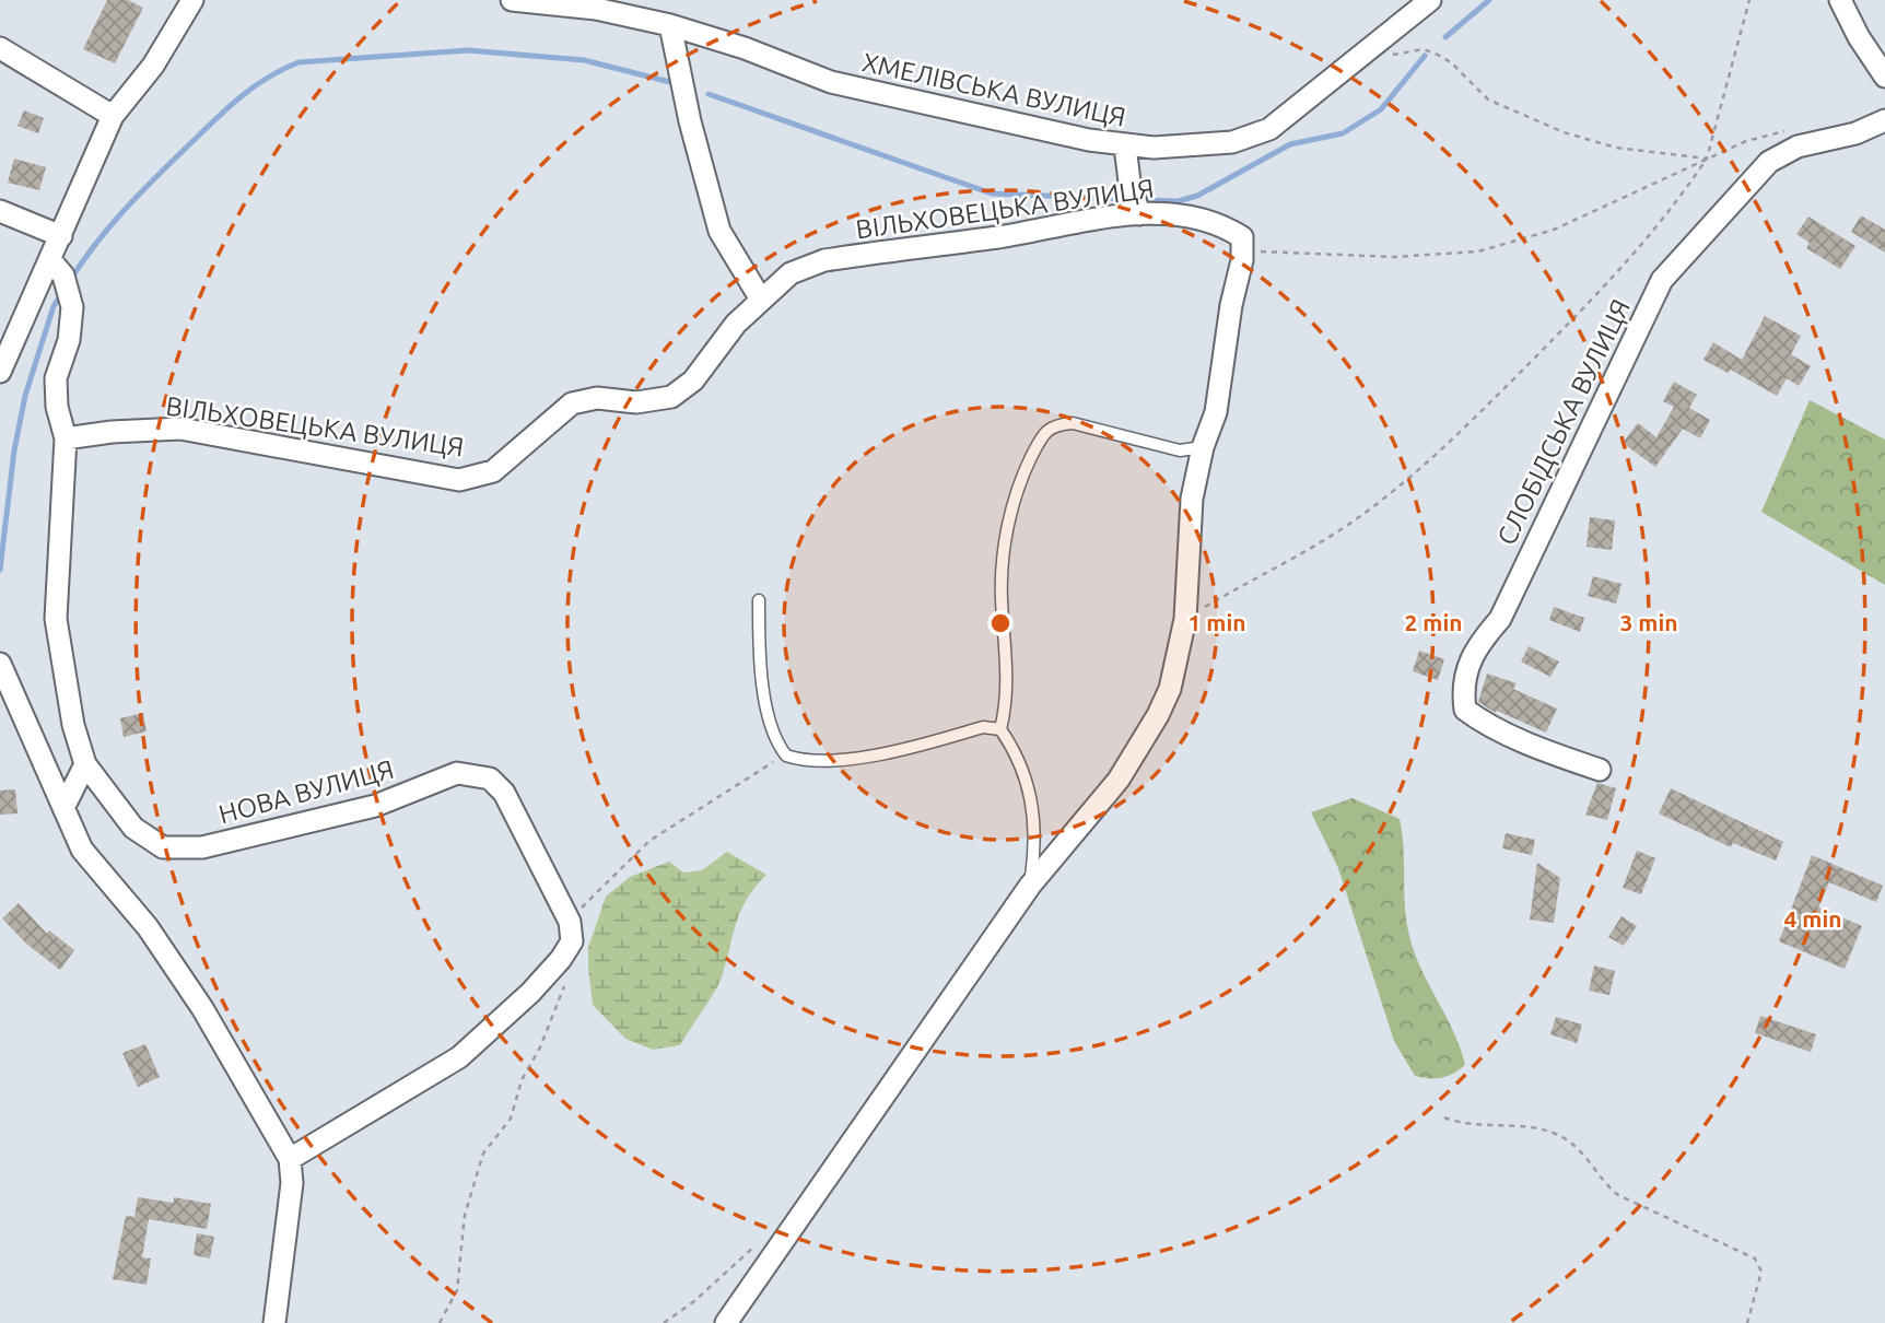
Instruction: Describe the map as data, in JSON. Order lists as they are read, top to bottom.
{
  "streets": {
    "street": [
      "ХМЕЛІВСЬКА ВУЛИЦЯ",
      "ВІЛЬХОВЕЦЬКА ВУЛИЦЯ",
      "СЛОБІДСЬКА ВУЛИЦЯ",
      "НОВА ВУЛИЦЯ"
    ]
  },
  "rings": [
    "1 min",
    "2 min",
    "3 min",
    "4 min"
  ]
}
